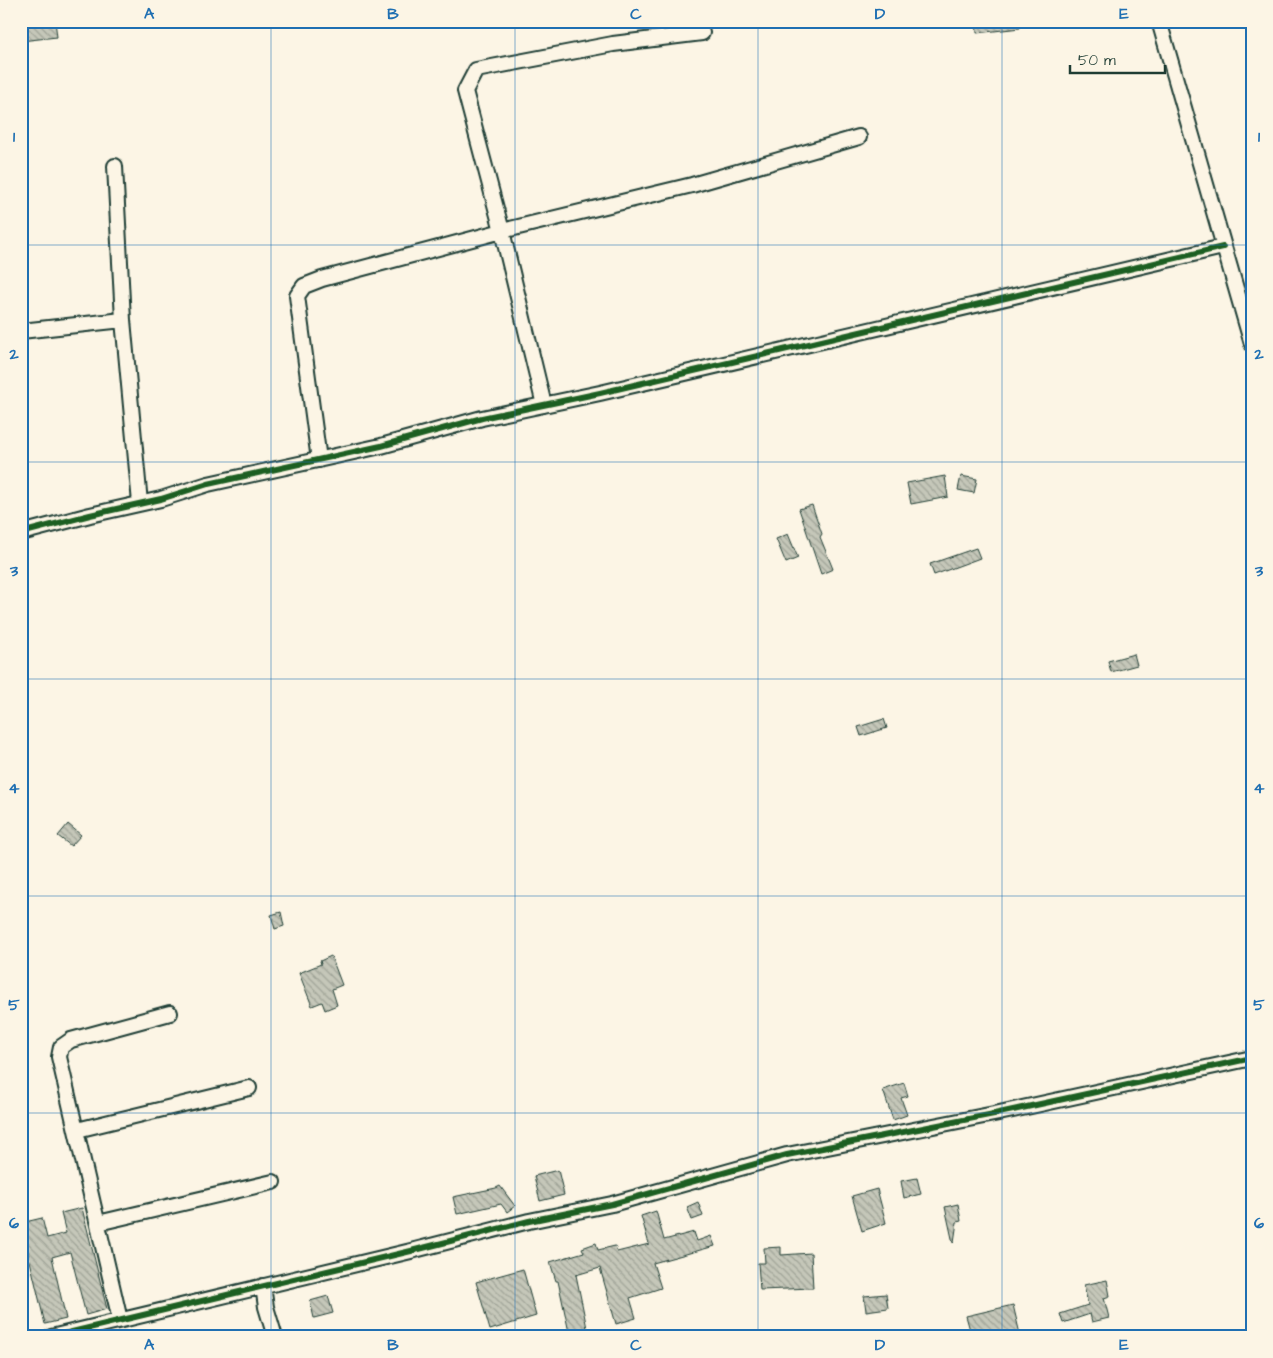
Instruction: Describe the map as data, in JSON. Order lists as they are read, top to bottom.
{
  "scale_bar": "50 m",
  "grid": {
    "columns": [
      "A",
      "B",
      "C",
      "D",
      "E"
    ],
    "rows": [
      "1",
      "2",
      "3",
      "4",
      "5",
      "6"
    ]
  }
}
